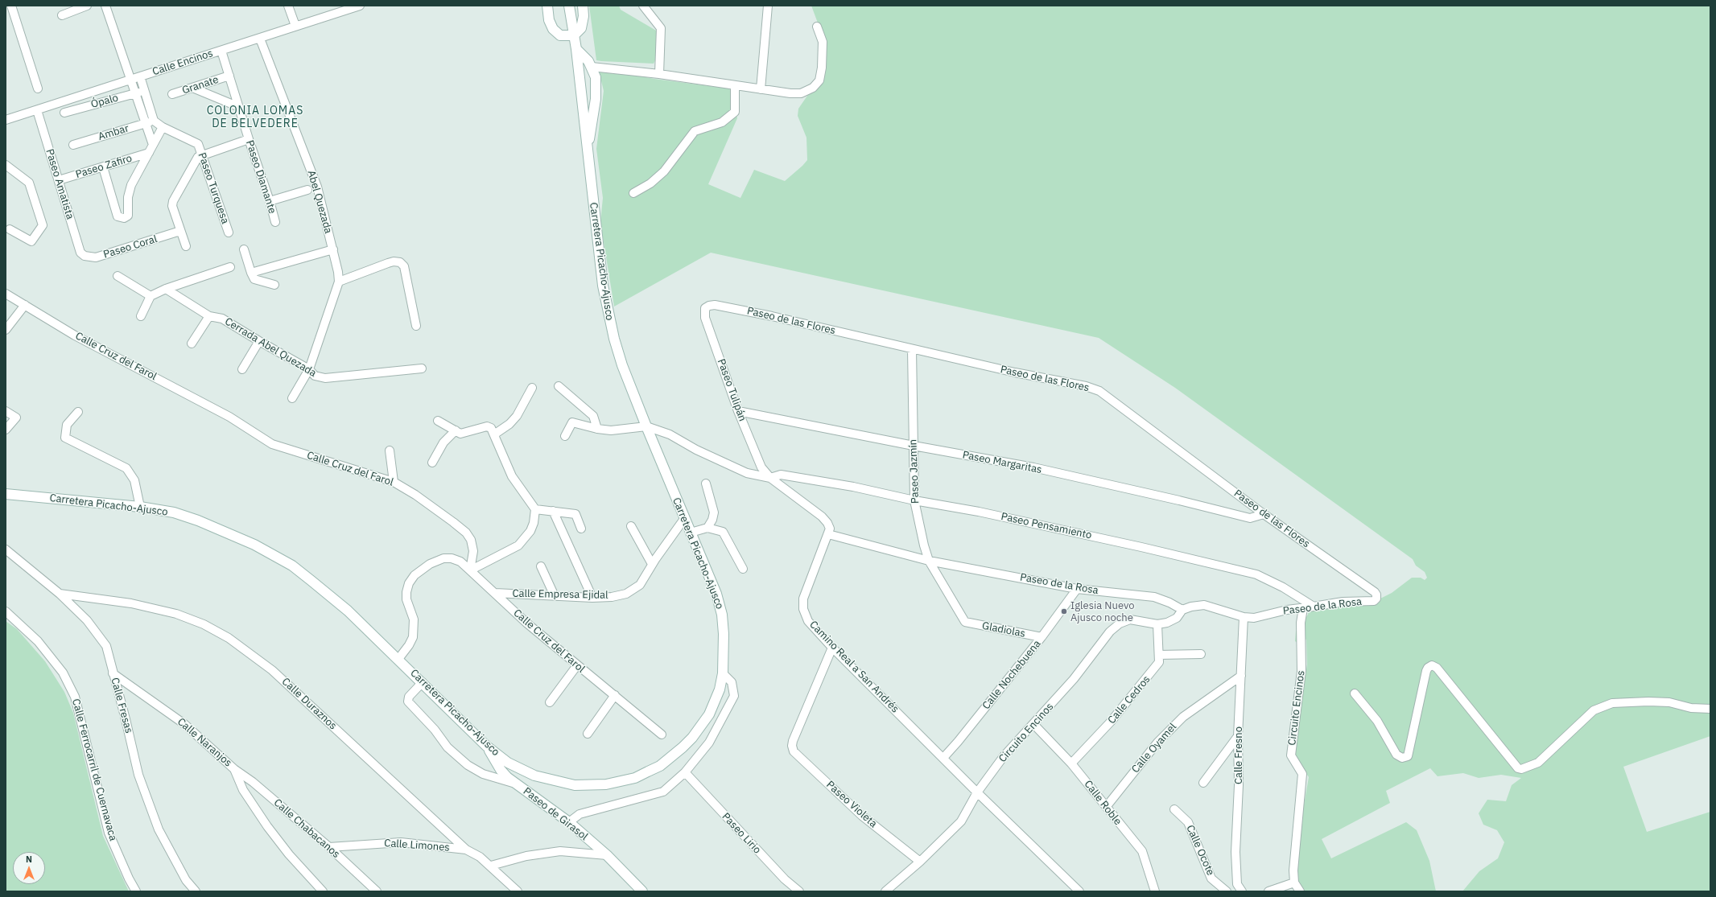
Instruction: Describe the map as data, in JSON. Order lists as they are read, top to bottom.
{
  "streets": {
    "main road": ["Carretera Picacho-Ajusco", "Paseo de Girasol"],
    "street": [
      "Calle Encinos",
      "Granate",
      "Ópalo",
      "Ambar",
      "Paseo Zafiro",
      "Paseo Diamante",
      "Paseo Amatista",
      "Paseo Turquesa",
      "Abel Quezada",
      "Paseo Coral",
      "Paseo de las Flores",
      "Cerrada Abel Quezada",
      "Calle Cruz del Farol",
      "Paseo Tulipán",
      "Paseo Margaritas",
      "Paseo Jazmín",
      "Paseo Pensamiento",
      "Paseo de la Rosa",
      "Calle Empresa Ejidal",
      "Gladiolas",
      "Camino Real a San Andrés",
      "Calle Nochebuena",
      "Calle Cedros",
      "Calle Duraznos",
      "Calle Fresas",
      "Circuito Encinos",
      "Calle Naranjos",
      "Calle Oyamel",
      "Calle Fresno",
      "Calle Ferrocarril de Cuernavaca",
      "Calle Roble",
      "Paseo Violeta",
      "Calle Chabacanos",
      "Paseo Lirio",
      "Calle Limones",
      "Calle Ocote"
    ]
  },
  "crossings": [
    ["Calle Encinos", "Paseo Diamante"],
    ["Calle Encinos", "Paseo Amatista"],
    ["Calle Encinos", "Abel Quezada"],
    ["Granate", "Paseo Diamante"],
    ["Ambar", "Paseo Turquesa"],
    ["Paseo Zafiro", "Paseo Amatista"],
    ["Paseo Amatista", "Paseo Coral"],
    ["Abel Quezada", "Cerrada Abel Quezada"],
    ["Carretera Picacho-Ajusco", "Calle Empresa Ejidal"],
    ["Carretera Picacho-Ajusco", "Paseo de Girasol"],
    ["Paseo de las Flores", "Paseo Tulipán"],
    ["Paseo de las Flores", "Paseo Margaritas"],
    ["Paseo de las Flores", "Paseo Jazmín"],
    ["Paseo de las Flores", "Paseo de la Rosa"],
    ["Calle Cruz del Farol", "Calle Empresa Ejidal"],
    ["Paseo Tulipán", "Paseo Margaritas"],
    ["Paseo Tulipán", "Paseo Pensamiento"],
    ["Paseo Margaritas", "Paseo Jazmín"],
    ["Paseo Jazmín", "Paseo Pensamiento"],
    ["Paseo Jazmín", "Paseo de la Rosa"],
    ["Paseo Jazmín", "Gladiolas"],
    ["Paseo Pensamiento", "Paseo de la Rosa"],
    ["Paseo de la Rosa", "Camino Real a San Andrés"],
    ["Paseo de la Rosa", "Calle Nochebuena"],
    ["Paseo de la Rosa", "Circuito Encinos"],
    ["Paseo de la Rosa", "Calle Fresno"],
    ["Gladiolas", "Calle Nochebuena"],
    ["Camino Real a San Andrés", "Calle Nochebuena"],
    ["Camino Real a San Andrés", "Circuito Encinos"],
    ["Camino Real a San Andrés", "Paseo Violeta"],
    ["Calle Cedros", "Circuito Encinos"],
    ["Calle Cedros", "Calle Roble"],
    ["Calle Duraznos", "Calle Fresas"],
    ["Calle Duraznos", "Calle Limones"],
    ["Calle Fresas", "Calle Naranjos"],
    ["Circuito Encinos", "Calle Roble"],
    ["Circuito Encinos", "Paseo Violeta"],
    ["Calle Naranjos", "Calle Chabacanos"],
    ["Calle Oyamel", "Calle Fresno"],
    ["Calle Oyamel", "Calle Roble"],
    ["Calle Chabacanos", "Calle Limones"]
  ],
  "districts": ["COLONIA LOMAS DE BELVEDERE"],
  "places": ["Iglesia Nuevo Ajusco noche"],
  "north": "top"
}
